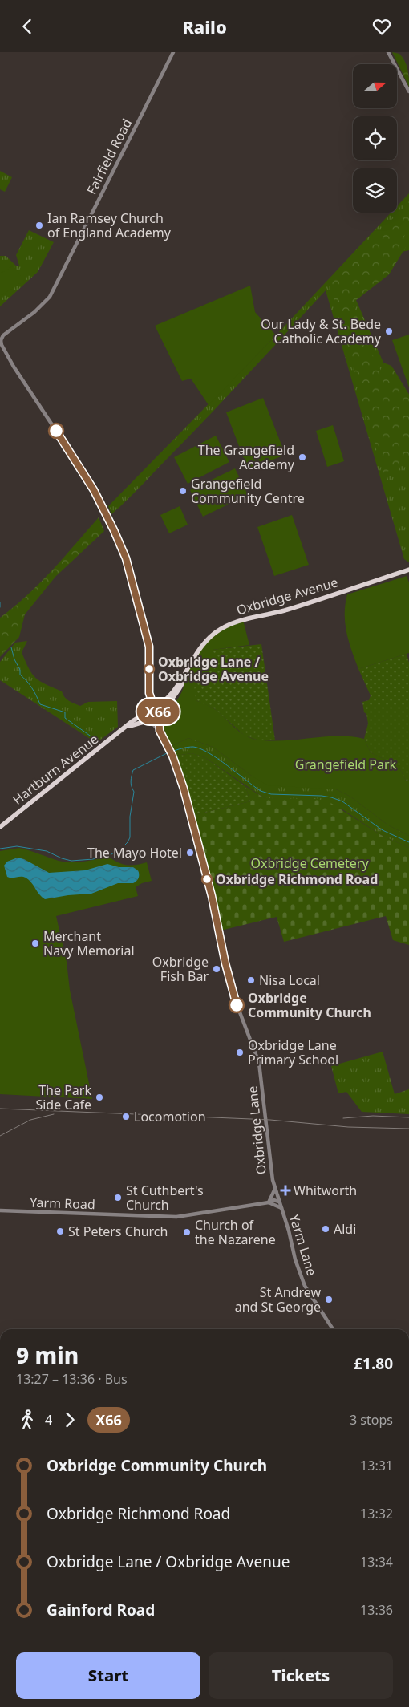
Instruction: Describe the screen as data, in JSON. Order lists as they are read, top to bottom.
{
  "streets": {
    "main road": ["Oxbridge Avenue", "Hartburn Avenue"],
    "street": [
      "Fairfield Road",
      "Oxbridge Lane",
      "Yarm Road",
      "Yarm Lane"
    ]
  },
  "crossings": [
    ["Oxbridge Avenue", "Hartburn Avenue"],
    ["Oxbridge Lane", "Yarm Road"],
    ["Oxbridge Lane", "Yarm Lane"],
    ["Yarm Road", "Yarm Lane"]
  ],
  "parks": ["Grangefield Park", "Oxbridge Cemetery"],
  "places": {
    "other": [
      "Ian Ramsey Church of England Academy",
      "Our Lady & St. Bede Catholic Academy",
      "The Grangefield Academy",
      "Grangefield Community Centre",
      "Oxbridge Lane / Oxbridge Avenue",
      "The Mayo Hotel",
      "Oxbridge Richmond Road",
      "Merchant Navy Memorial",
      "Oxbridge Fish Bar",
      "Nisa Local",
      "Oxbridge Community Church",
      "Oxbridge Lane Primary School",
      "The Park Side Cafe",
      "Locomotion",
      "St Cuthbert's Church",
      "Aldi",
      "St Peters Church",
      "Church of the Nazarene",
      "St Andrew and St George"
    ],
    "health": ["Whitworth"]
  },
  "lines": ["bus line X66"],
  "north": "right",
  "page": {
    "header": "Railo",
    "on_map": "X66",
    "heading": ["9 min", "13:27 – 13:36 · Bus", "£1.80"],
    "legs": ["4", "X66", "3 stops"],
    "list": [
      {
        "name": "Oxbridge Community Church",
        "value": "13:31"
      },
      {
        "name": "Oxbridge Richmond Road",
        "value": "13:32"
      },
      {
        "name": "Oxbridge Lane / Oxbridge Avenue",
        "value": "13:34"
      },
      {
        "name": "Gainford Road",
        "value": "13:36"
      }
    ],
    "buttons": ["Start", "Tickets"]
  }
}
